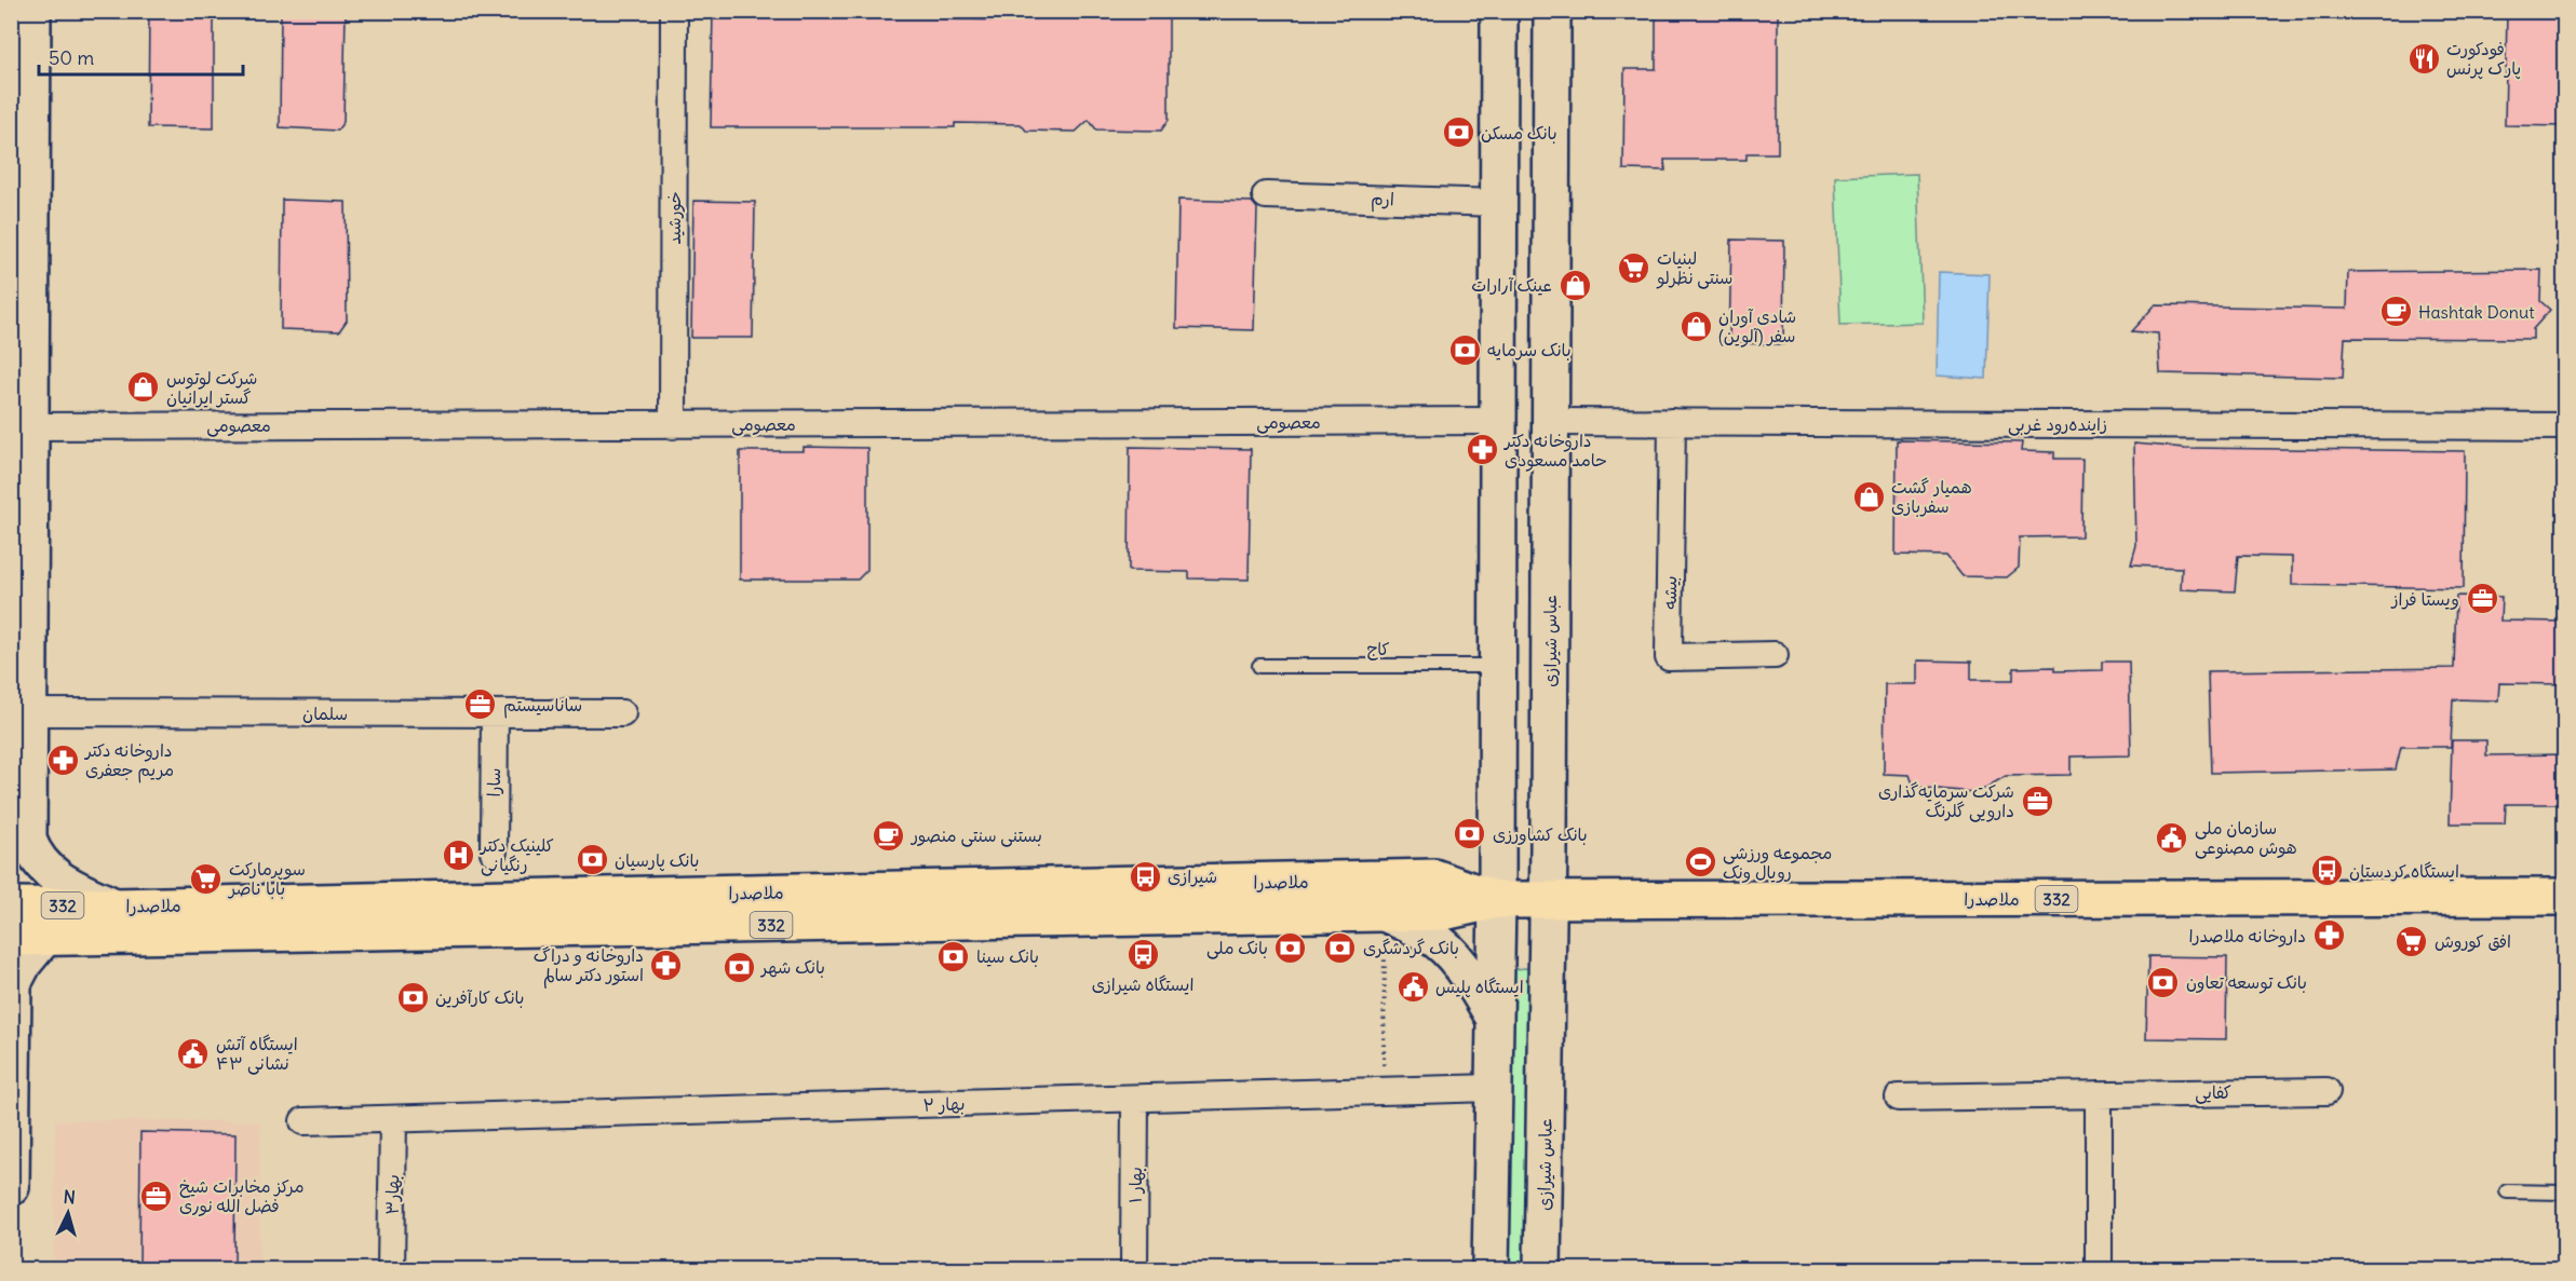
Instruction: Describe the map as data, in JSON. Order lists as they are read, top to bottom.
{
  "streets": {
    "main road": ["عباس شیرازی", "ملاصدرا", "332"],
    "street": [
      "ارم",
      "خورشید",
      "معصومی",
      "زاینده‌رود غربی",
      "بیشه",
      "سلمان",
      "سارا",
      "کفایی",
      "بهار ۲",
      "بهار ۱",
      "بهار۳"
    ],
    "lane": ["کاج"]
  },
  "crossings": [
    ["خورشید", "معصومی"],
    ["زاینده‌رود غربی", "بیشه"],
    ["زاینده‌رود غربی", "عباس شیرازی"],
    ["عباس شیرازی", "ملاصدرا"],
    ["سلمان", "سارا"],
    ["بهار ۲", "بهار ۱"],
    ["بهار ۲", "بهار۳"]
  ],
  "places": {
    "restaurant": ["فودکورت پارک پرنس"],
    "bank": [
      "بانک مسکن",
      "بانک سرمایه",
      "بانک کشاورزی",
      "بانک پارسیان",
      "بانک ملی",
      "بانک گردشگری",
      "بانک سینا",
      "بانک شهر",
      "بانک توسعه تعاون",
      "بانک کارآفرین"
    ],
    "supermarket": ["لبنیات سنتی نظرلو", "سوپرمارکت بابا ناصر", "افق کوروش"],
    "shop": [
      "عینک آرارات",
      "شادی آوران سفر (آلوین)",
      "شرکت لوتوس گستر ایرانیان",
      "همیار گشت سفربازی"
    ],
    "cafe": ["Hashtak Donut", "بستنی سنتی منصور"],
    "pharmacy": [
      "داروخانه دکتر حامد مسعودی",
      "داروخانه دکتر مریم جعفری",
      "داروخانه ملاصدرا",
      "داروخانه و دراگ استور دکتر سالم"
    ],
    "office": [
      "ویستا فراز",
      "ساناسیستم",
      "شرکت سرمایه‌گذاری دارویی گلرنگ",
      "مرکز مخابرات شیخ فضل الله نوری"
    ],
    "public building": ["سازمان ملی هوش مصنوعی", "ایستگاه پلیس", "ایستگاه آتش نشانی ۴۳"],
    "hospital": ["کلینیک دکتر رنگیانی"],
    "sports": ["مجموعه ورزشی رویال ونک"],
    "bus stop": ["ایستگاه کردستان", "شیرازی", "ایستگاه شیرازی"]
  },
  "scale_bar": "50 m",
  "north": "top"
}
